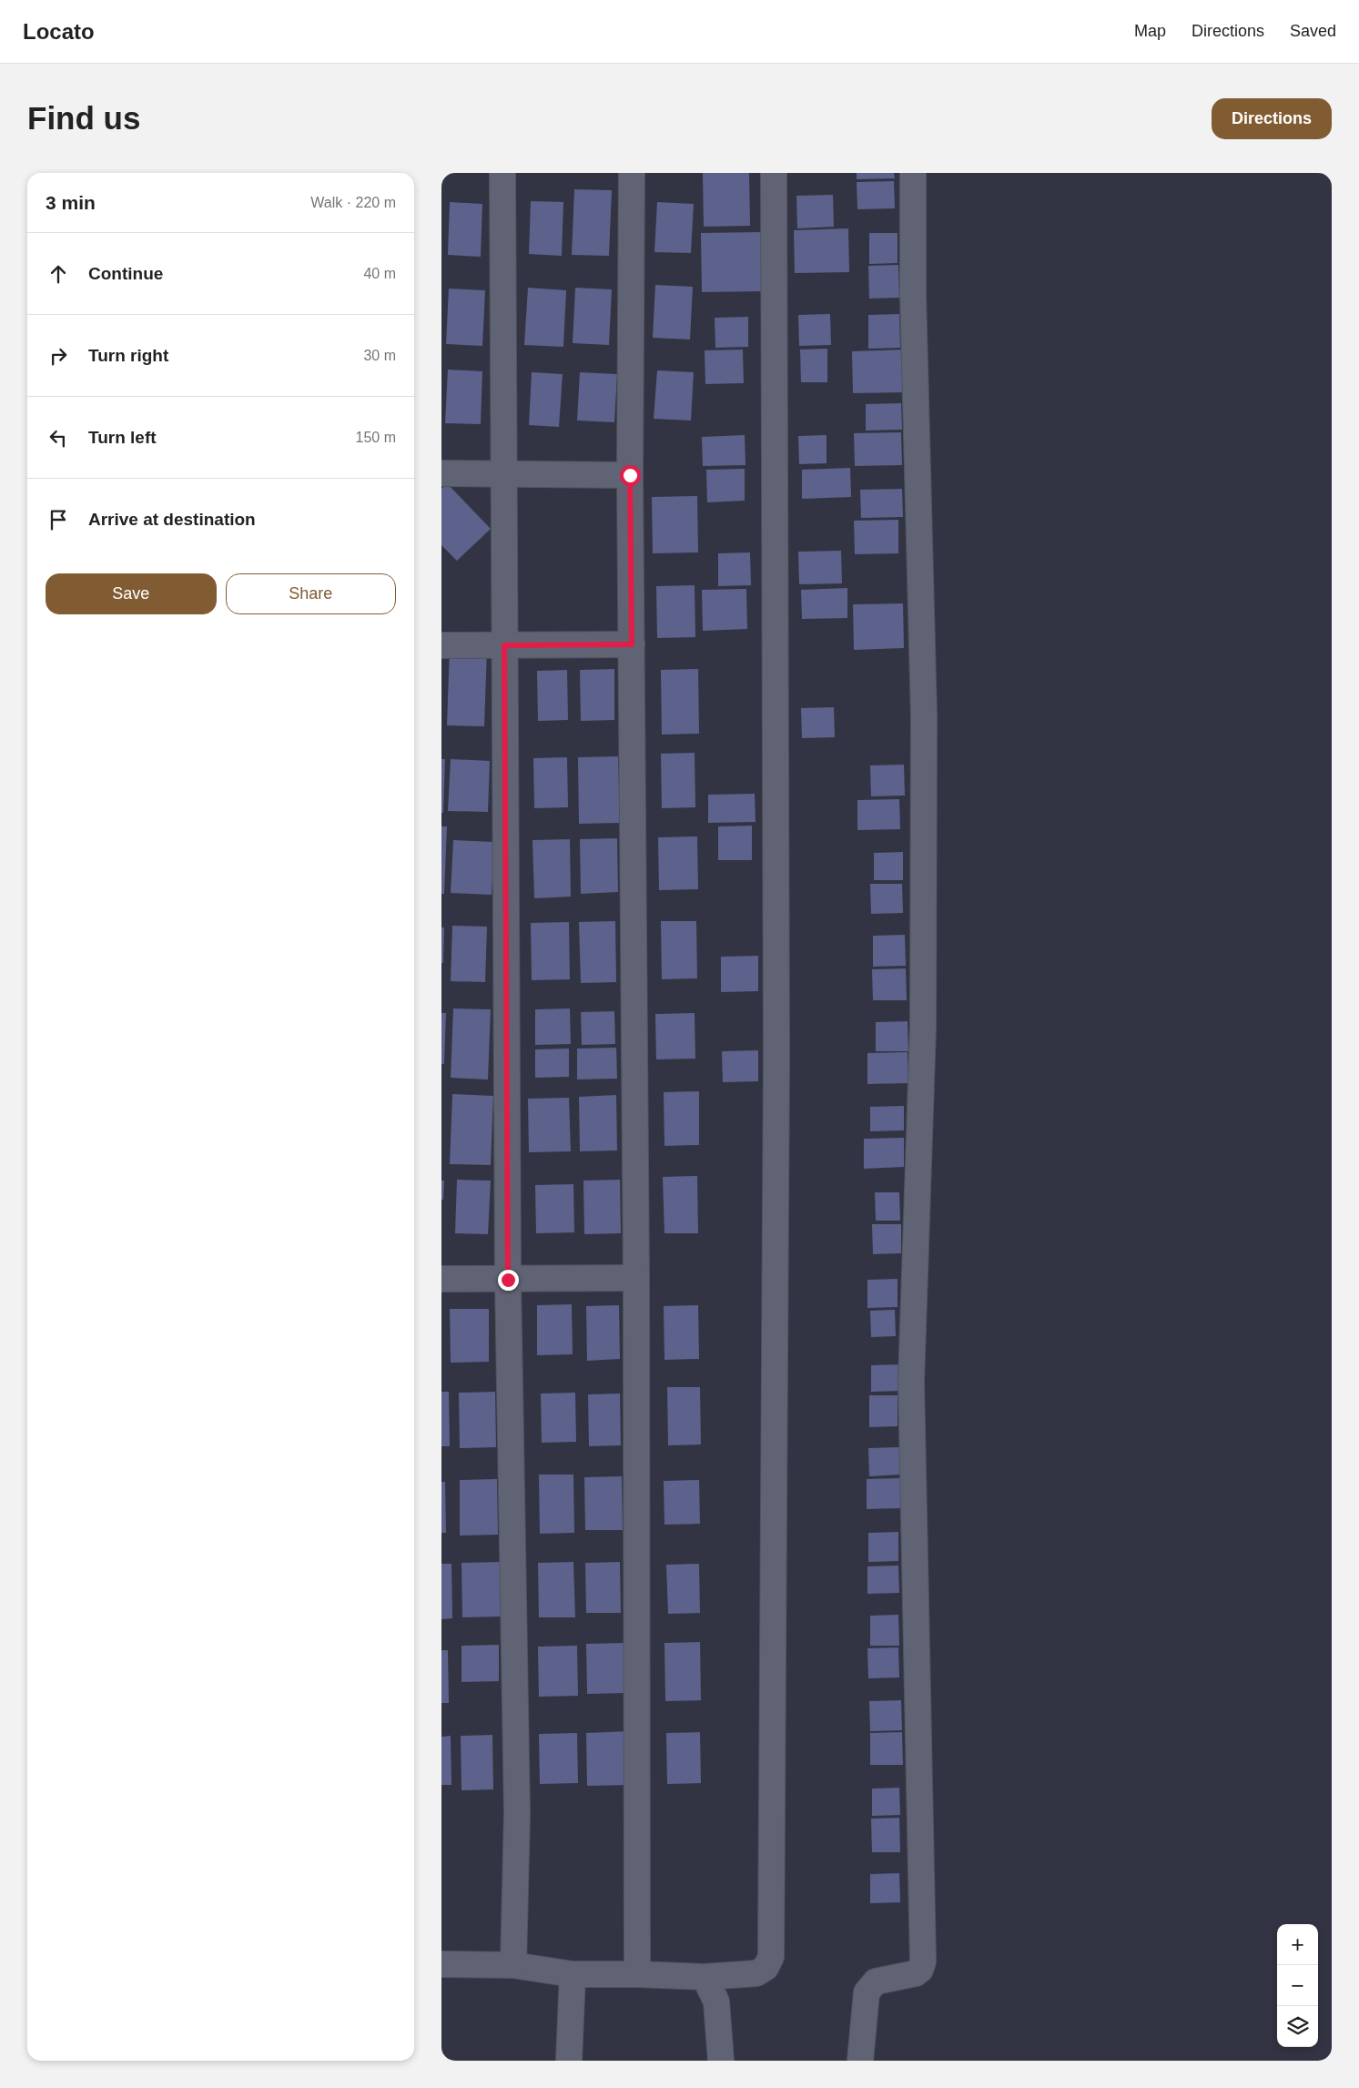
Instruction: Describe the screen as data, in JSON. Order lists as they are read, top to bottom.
{
  "page": {
    "header": "Locato",
    "nav": ["Map", "Directions", "Saved"],
    "buttons": [
      "Directions",
      ["Save", "Share"]
    ],
    "title": "Find us",
    "heading": ["3 min", "Walk · 220 m"],
    "list": [
      ["Continue", "40 m"],
      ["Turn right", "30 m"],
      ["Turn left", "150 m"],
      "Arrive at destination"
    ],
    "map_buttons": ["+", "−"]
  }
}
